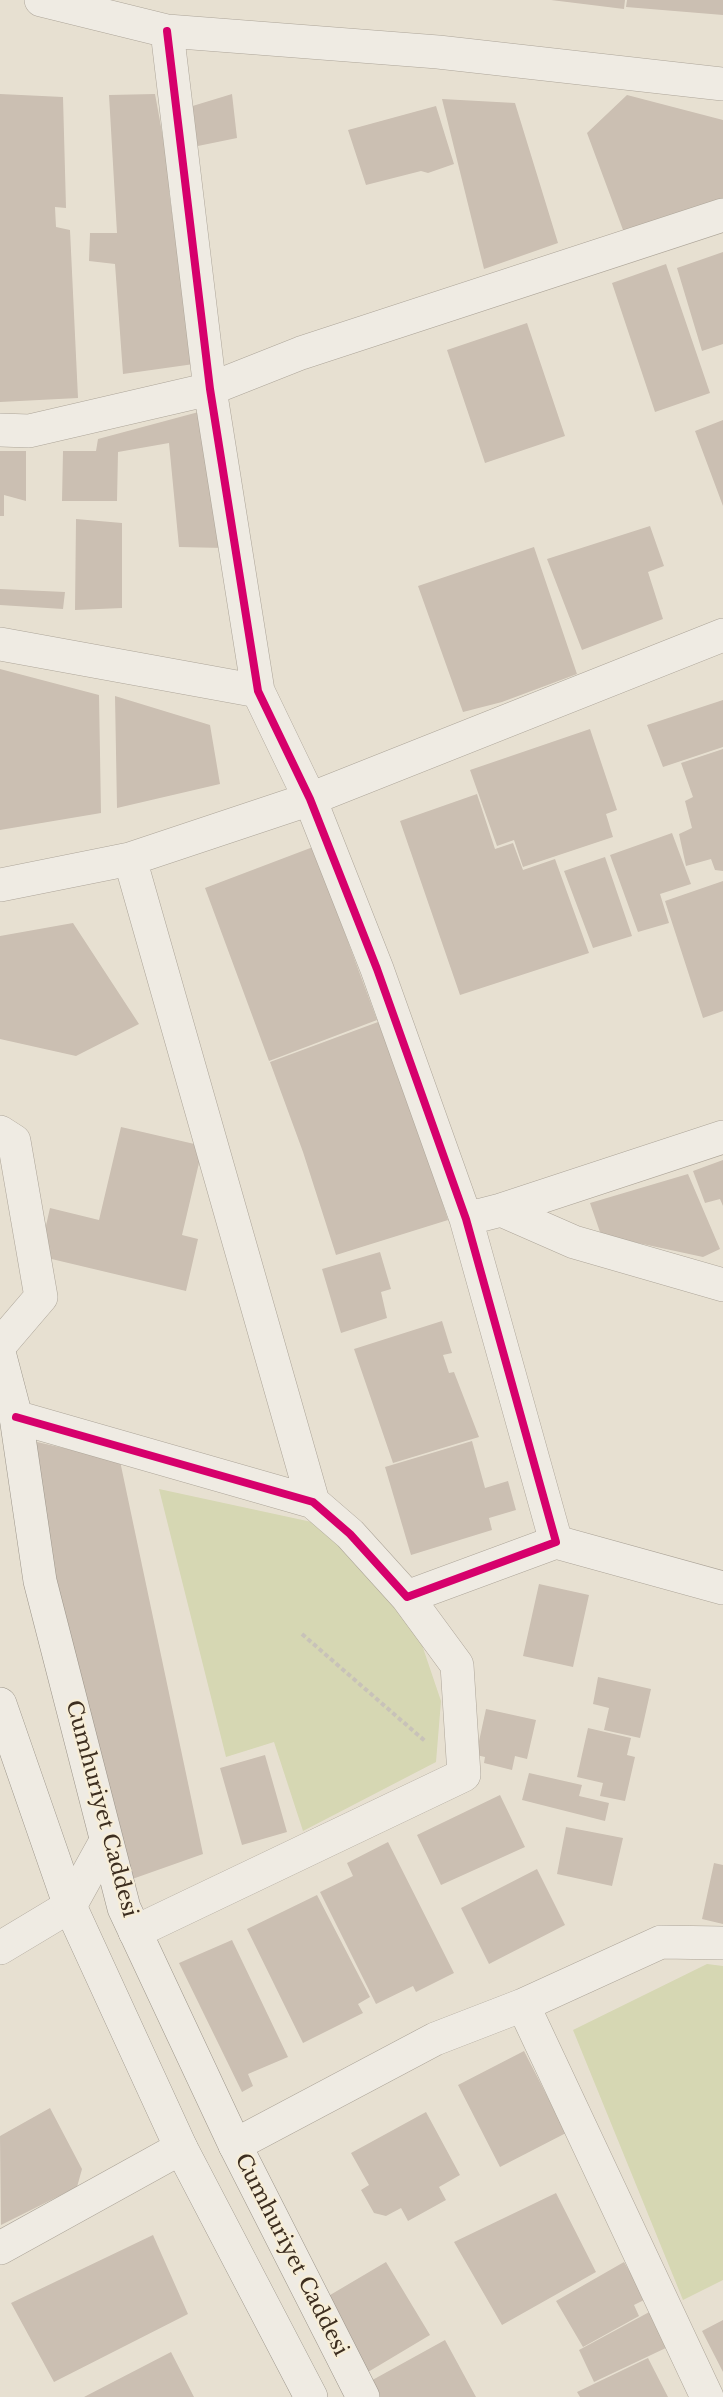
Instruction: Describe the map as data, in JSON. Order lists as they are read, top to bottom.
{
  "streets": {
    "street": ["Cumhuriyet Caddesi"]
  }
}
